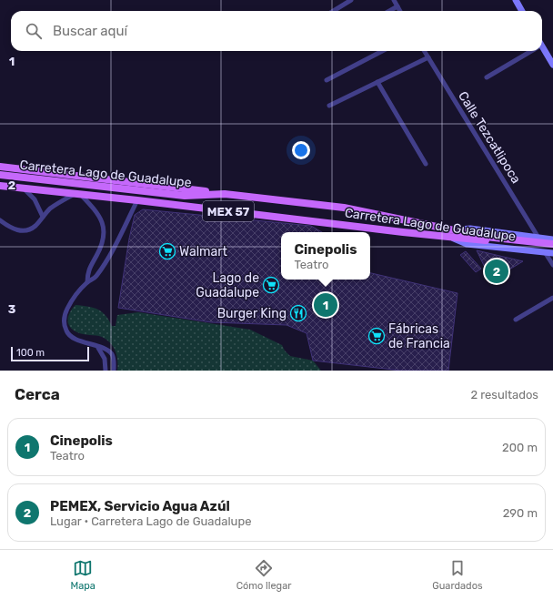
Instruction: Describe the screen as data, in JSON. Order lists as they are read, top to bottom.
{
  "streets": {
    "main road": ["Carretera Lago de Guadalupe", "MEX 57"],
    "street": ["Calle Tezcatlipoca"]
  },
  "crossings": [
    ["Calle Tezcatlipoca", "Carretera Lago de Guadalupe"]
  ],
  "places": {
    "supermarket": ["Walmart", "Lago de Guadalupe", "Fábricas de Francia"],
    "restaurant": ["Burger King"]
  },
  "scale_bar": "100 m",
  "page": {
    "search": "Buscar aquí",
    "popup": ["Cinepolis", "Teatro"],
    "pins": ["2", "1"],
    "scale": "100 m",
    "heading": ["Cerca", "2 resultados"],
    "list": [
      {
        "mark": "1",
        "name": "Cinepolis",
        "note": "Teatro",
        "value": "200 m"
      },
      {
        "mark": "2",
        "name": "PEMEX, Servicio Agua Azúl",
        "note": "Lugar · Carretera Lago de Guadalupe",
        "value": "290 m"
      }
    ],
    "nav": ["Mapa", "Cómo llegar", "Guardados"]
  },
  "grid": {
    "rows": ["1", "2", "3"]
  }
}
